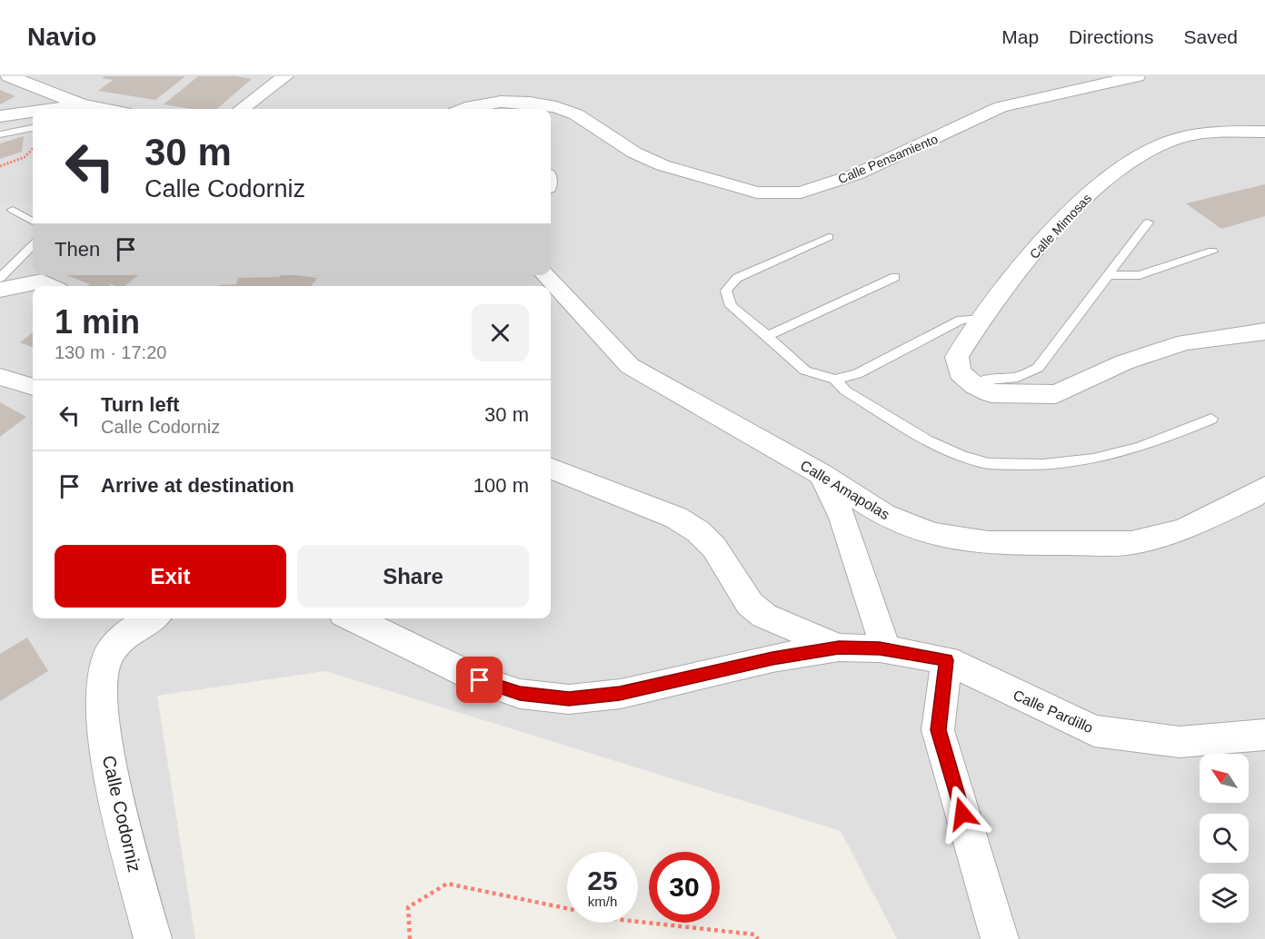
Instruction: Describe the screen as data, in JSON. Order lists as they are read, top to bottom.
{
  "streets": {
    "street": [
      "Calle Pensamiento",
      "Calle Mimosas",
      "Calle Amapolas",
      "Calle Pardillo",
      "Calle Codorniz"
    ]
  },
  "north": "top left",
  "page": {
    "header": "Navio",
    "nav": ["Map", "Directions", "Saved"],
    "turn": ["30 m", "Calle Codorniz"],
    "then": "Then",
    "heading": ["1 min", "130 m · 17:20"],
    "list": [
      {
        "name": "Turn left",
        "note": "Calle Codorniz",
        "value": "30 m"
      },
      {
        "name": "Arrive at destination",
        "value": "100 m"
      }
    ],
    "buttons": ["Exit", "Share"],
    "speed": "25 km/h",
    "limit": "30"
  }
}
